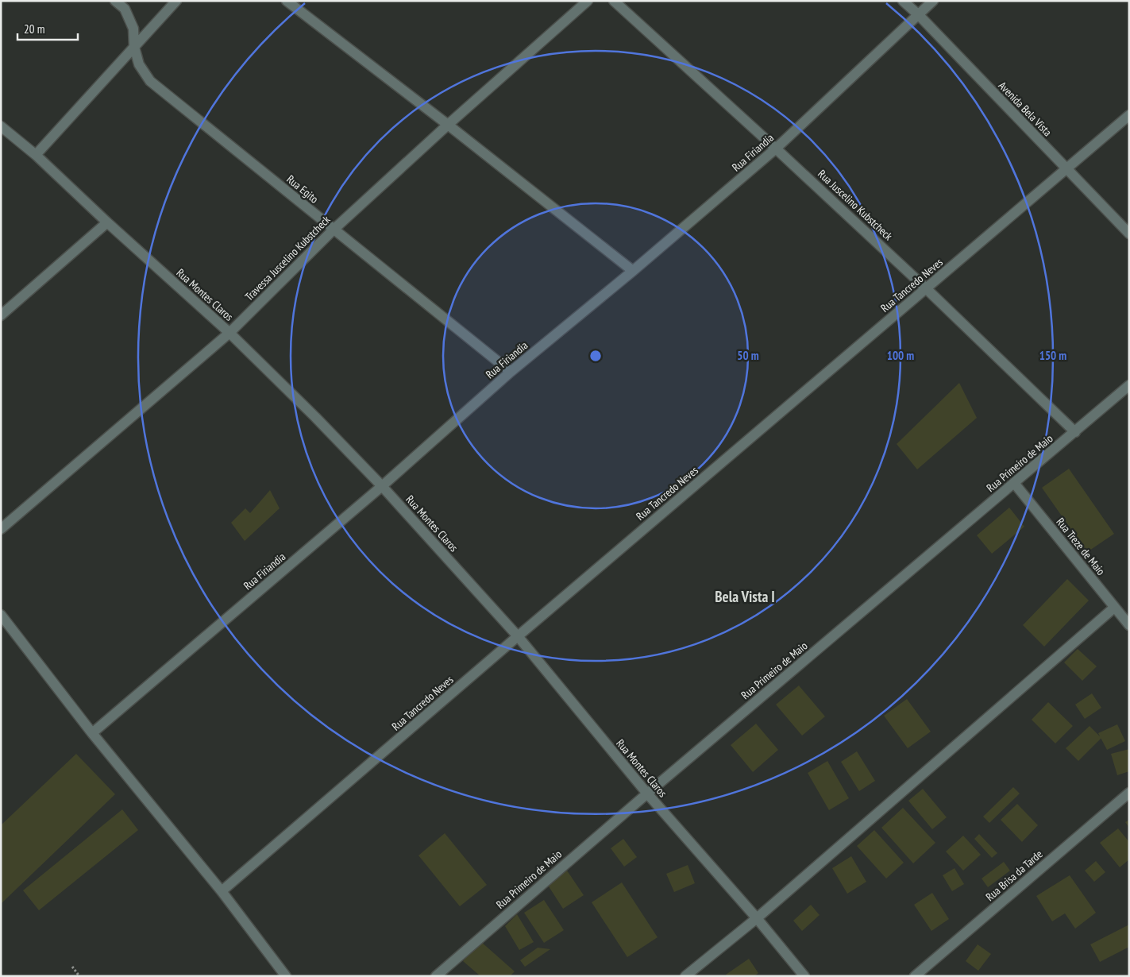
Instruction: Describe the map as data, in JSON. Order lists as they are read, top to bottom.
{
  "streets": {
    "street": [
      "Avenida Bela Vista",
      "Rua Firiandia",
      "Rua Egito",
      "Rua Juscelino Kubstcheck",
      "Travessa Juscelino Kubstcheck",
      "Rua Tancredo Neves",
      "Rua Montes Claros",
      "Rua Primeiro de Maio",
      "Rua Treze de Maio",
      "Rua Brisa da Tarde"
    ]
  },
  "crossings": [
    ["Avenida Bela Vista", "Rua Firiandia"],
    ["Avenida Bela Vista", "Rua Tancredo Neves"],
    ["Rua Firiandia", "Rua Egito"],
    ["Rua Firiandia", "Rua Juscelino Kubstcheck"],
    ["Rua Firiandia", "Rua Montes Claros"],
    ["Rua Egito", "Travessa Juscelino Kubstcheck"],
    ["Rua Juscelino Kubstcheck", "Rua Tancredo Neves"],
    ["Rua Juscelino Kubstcheck", "Rua Primeiro de Maio"],
    ["Travessa Juscelino Kubstcheck", "Rua Montes Claros"],
    ["Rua Tancredo Neves", "Rua Montes Claros"],
    ["Rua Montes Claros", "Rua Primeiro de Maio"],
    ["Rua Primeiro de Maio", "Rua Treze de Maio"]
  ],
  "districts": ["Bela Vista I"],
  "scale_bar": "20 m",
  "rings": ["50 m", "100 m", "150 m"]
}
